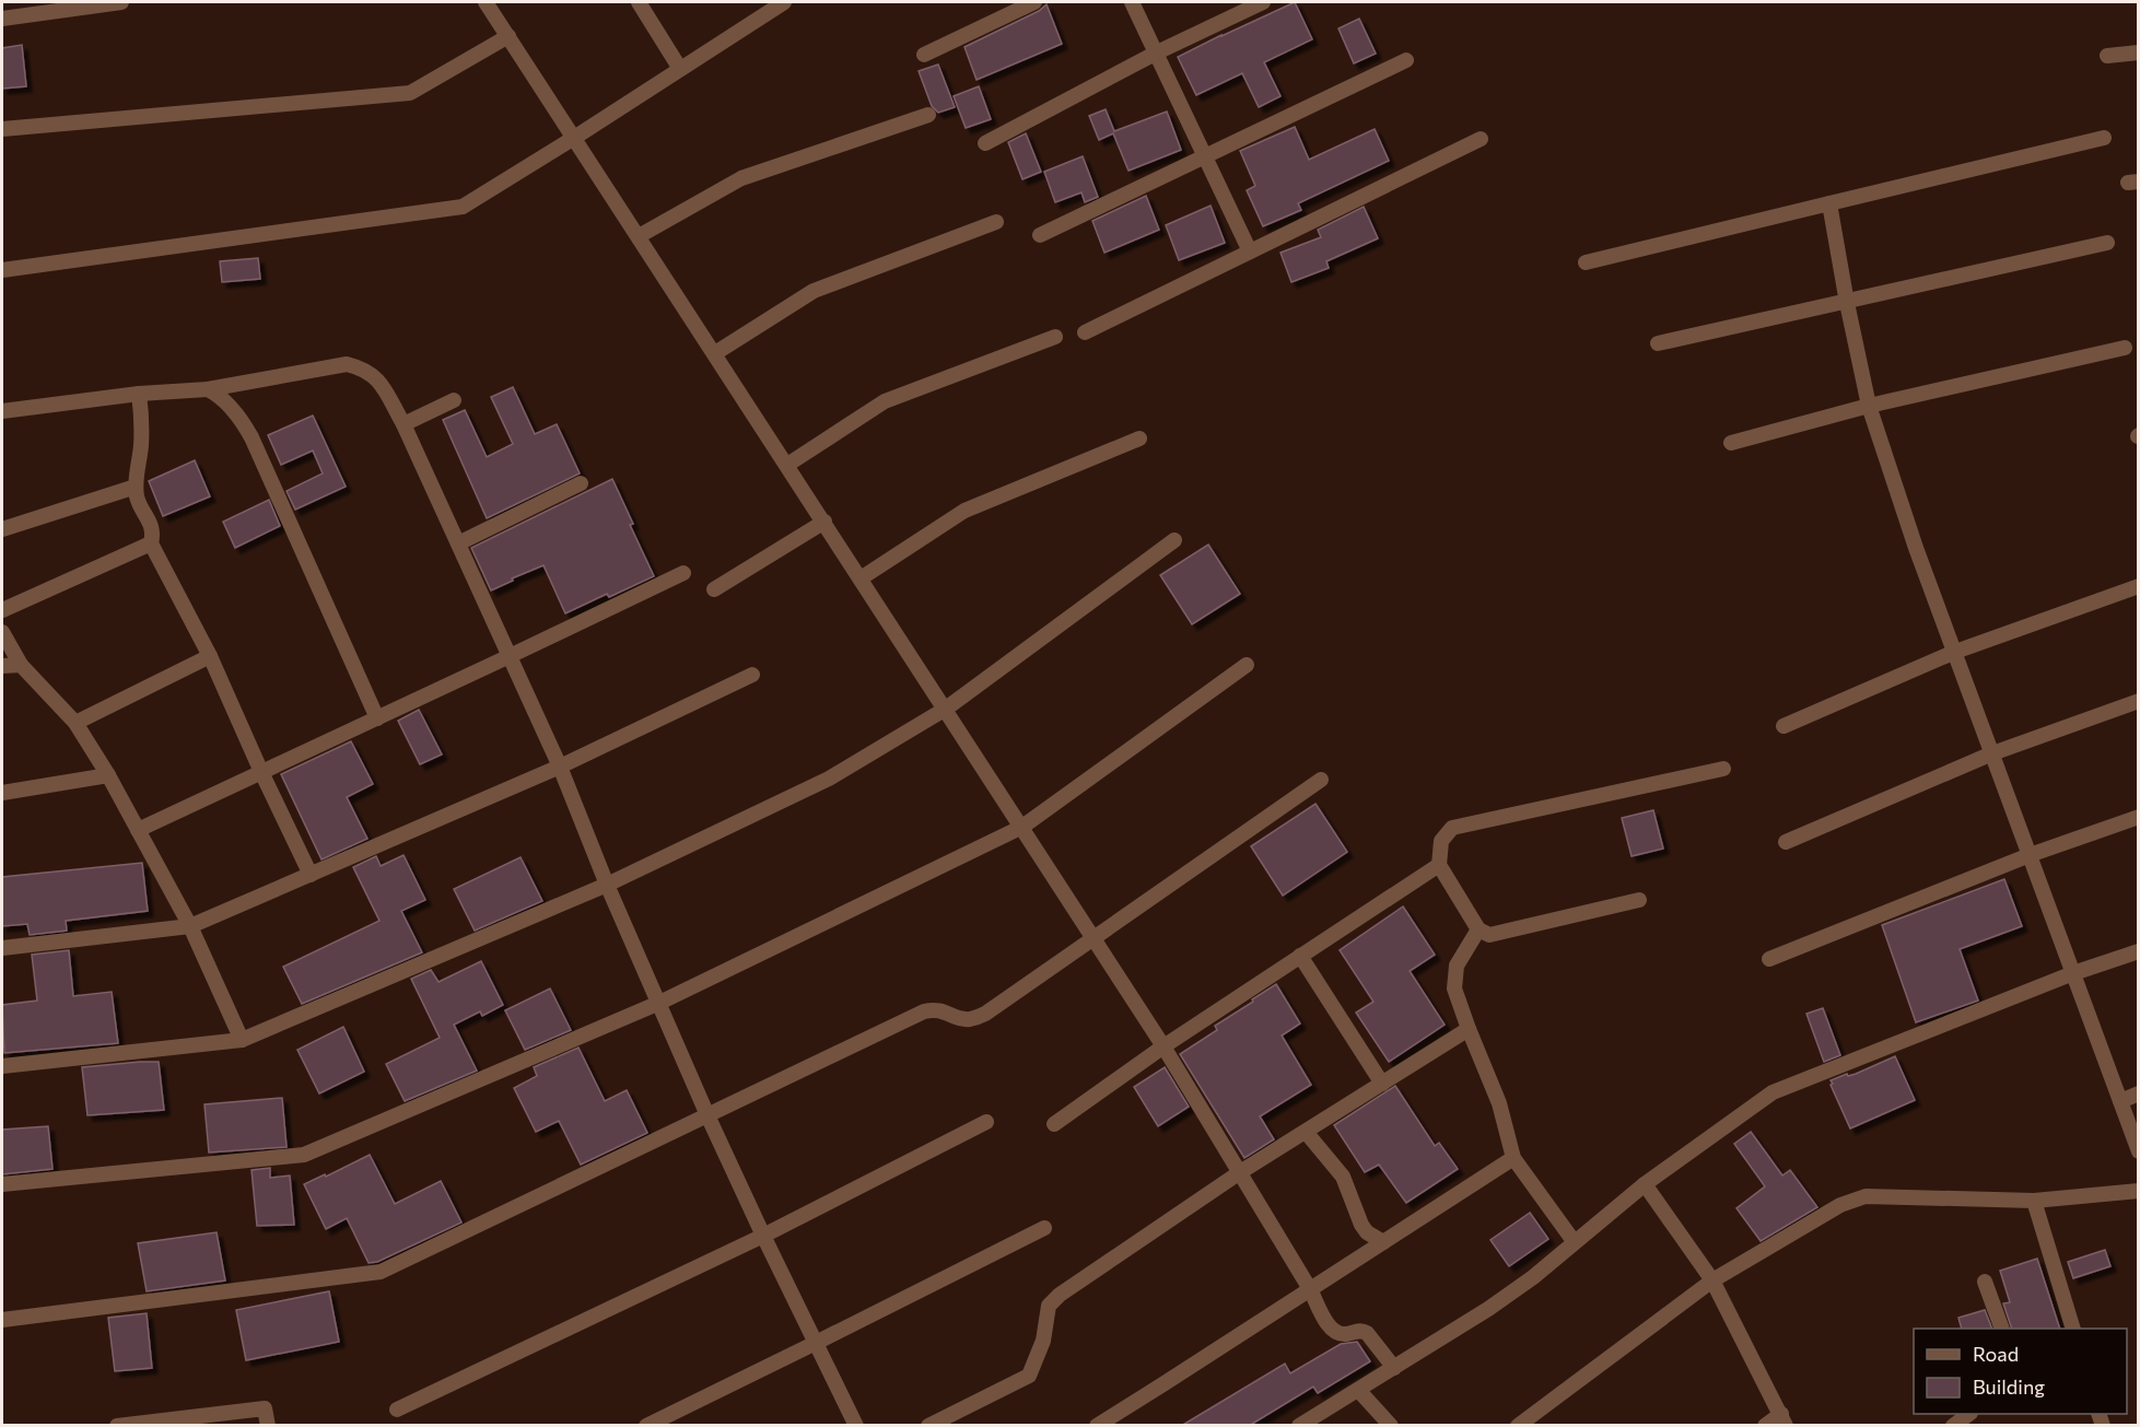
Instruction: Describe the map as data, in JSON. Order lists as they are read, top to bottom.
{
  "legend": ["Road", "Building"]
}
